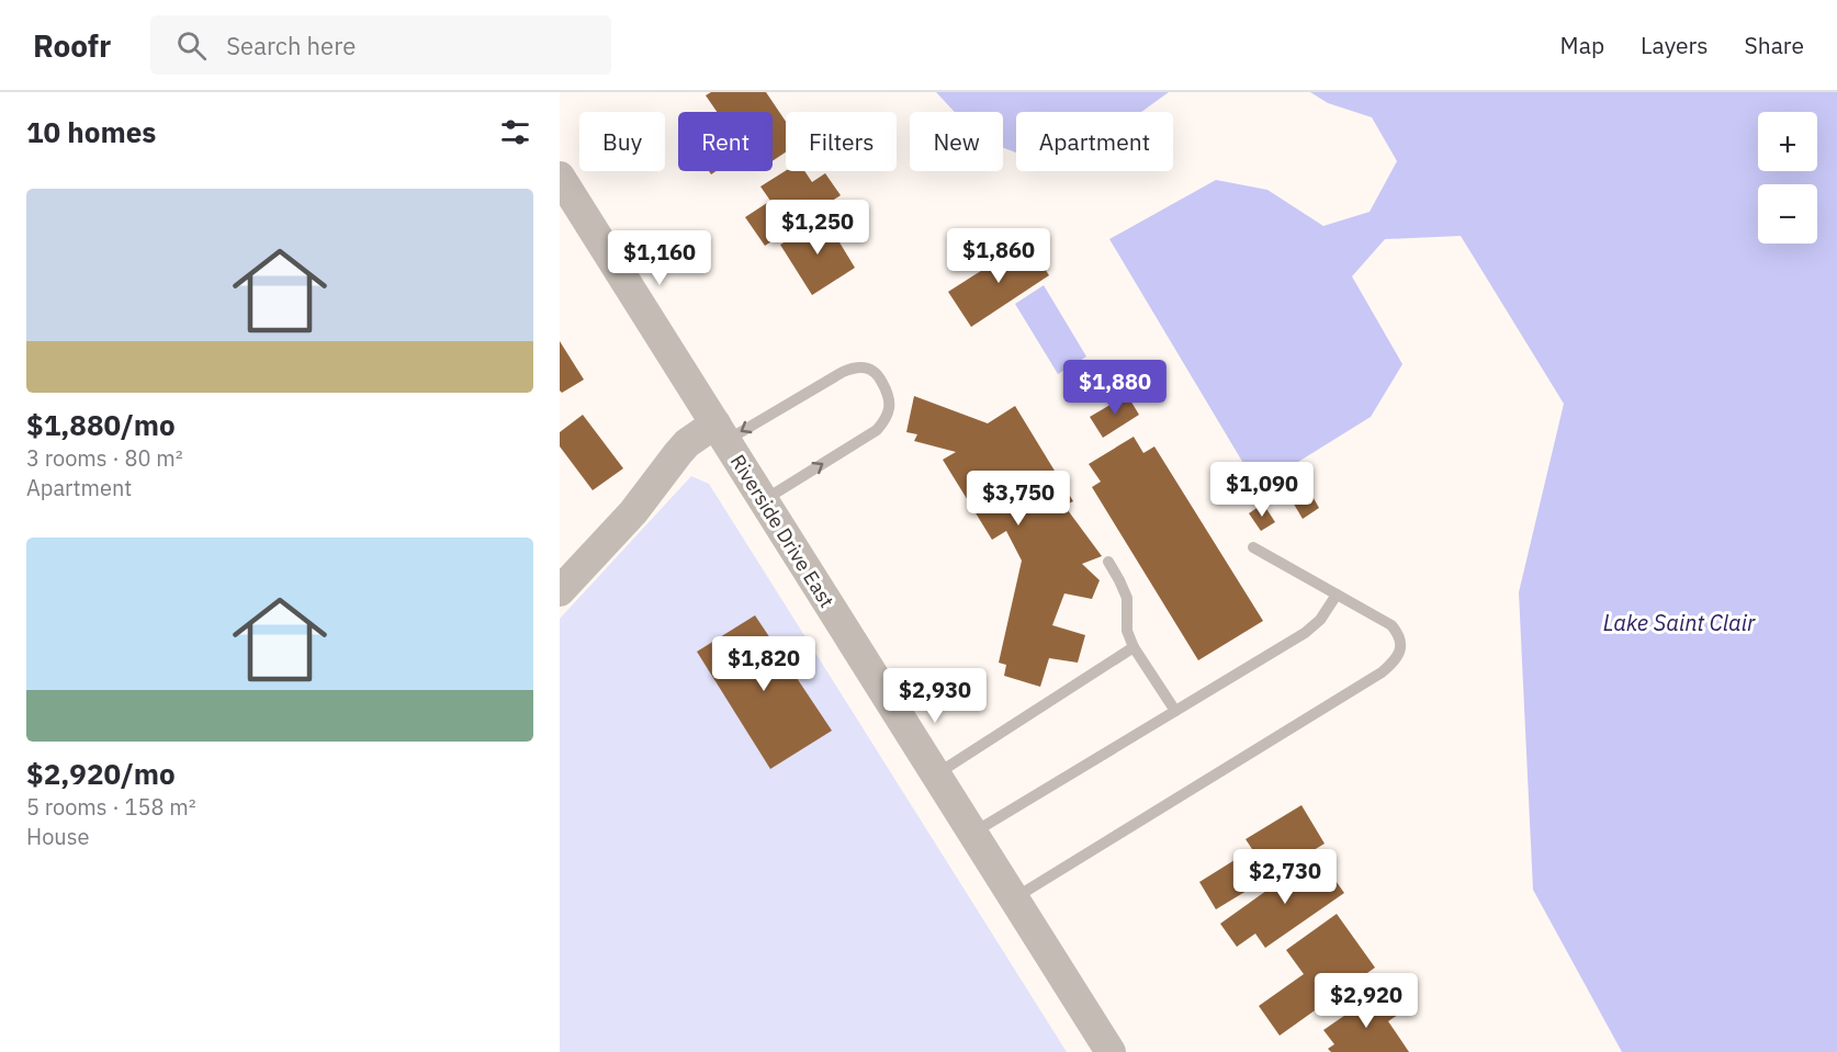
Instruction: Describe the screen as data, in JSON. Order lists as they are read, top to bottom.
{
  "streets": {
    "street": ["Riverside Drive East"]
  },
  "water": ["Lake Saint Clair"],
  "page": {
    "header": "Roofr",
    "search": "Search here",
    "nav": ["Map", "Layers", "Share"],
    "heading": "10 homes",
    "map_buttons": ["+", "−"],
    "chip": [
      "Buy",
      "Rent",
      "Filters",
      "New",
      "Apartment"
    ],
    "list": [
      {
        "name": "$1,880/mo",
        "note": "3 rooms · 80 m² · Apartment"
      },
      {
        "name": "$2,920/mo",
        "note": "5 rooms · 158 m² · House"
      }
    ],
    "price": [
      "$1,250",
      "$1,860",
      "$1,160",
      "$1,880",
      "$1,090",
      "$3,750",
      "$1,820",
      "$2,930",
      "$2,730",
      "$2,920"
    ]
  }
}
